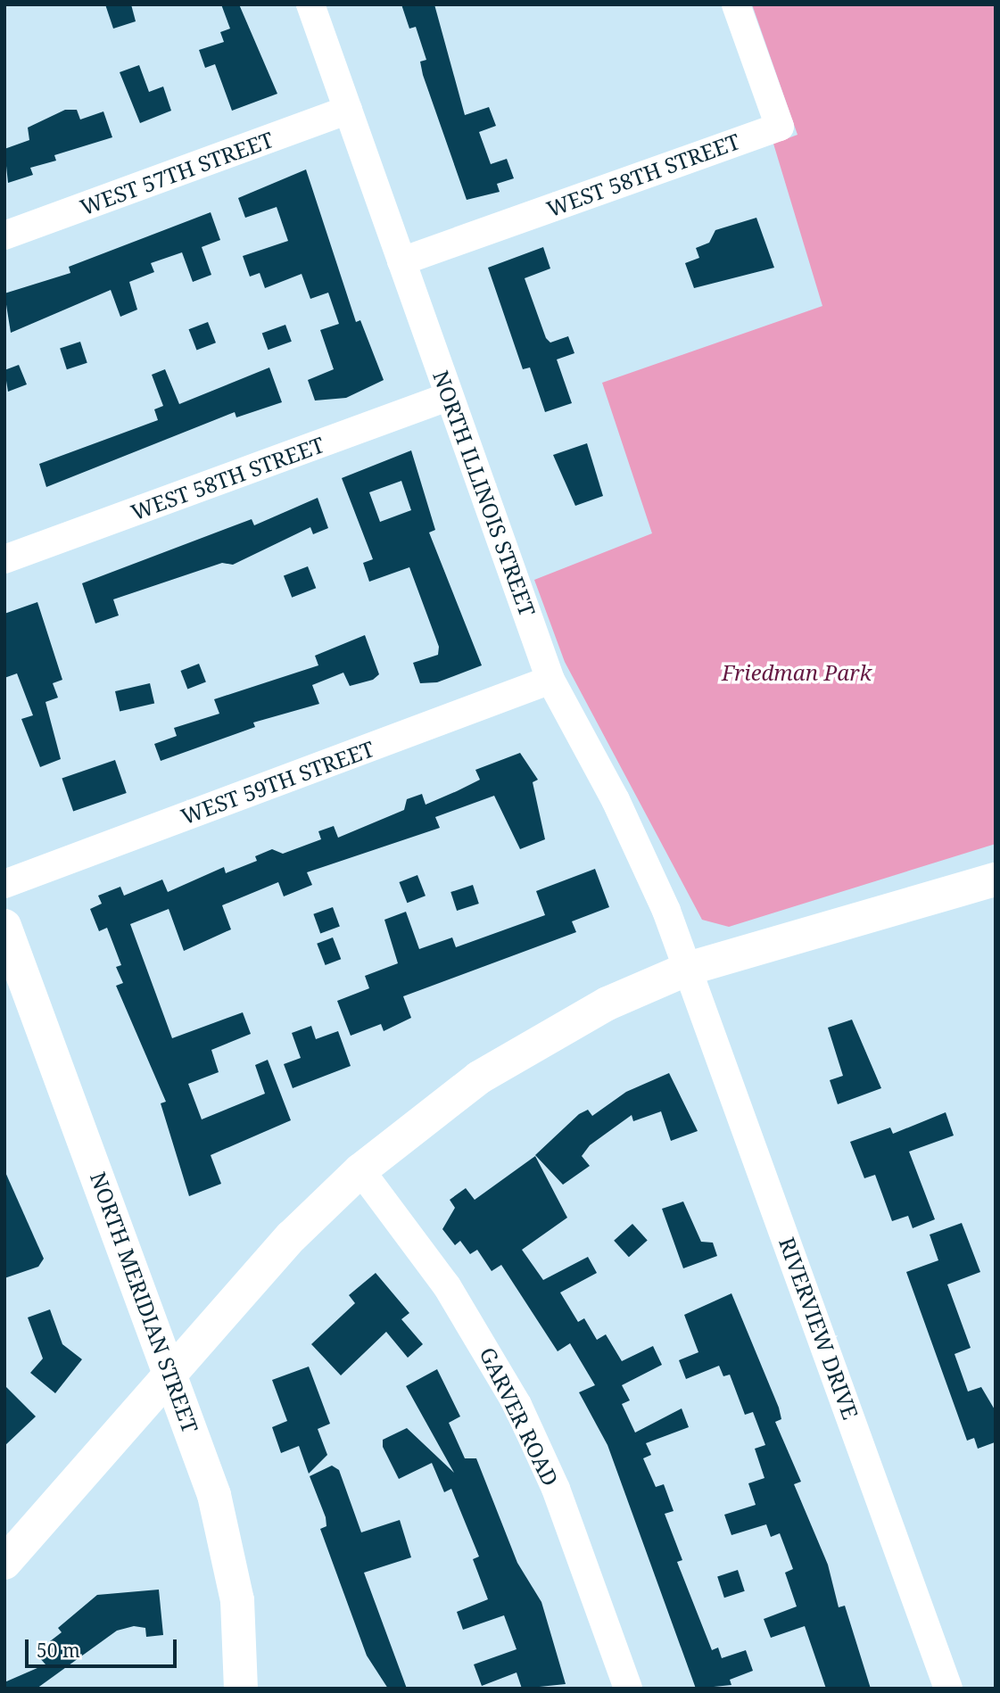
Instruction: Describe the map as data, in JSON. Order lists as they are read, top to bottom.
{
  "streets": {
    "main road": ["NORTH MERIDIAN STREET"],
    "street": [
      "WEST 57TH STREET",
      "WEST 58TH STREET",
      "NORTH ILLINOIS STREET",
      "WEST 59TH STREET",
      "RIVERVIEW DRIVE",
      "GARVER ROAD"
    ]
  },
  "crossings": [
    ["WEST 57TH STREET", "NORTH ILLINOIS STREET"],
    ["WEST 58TH STREET", "NORTH ILLINOIS STREET"],
    ["NORTH ILLINOIS STREET", "WEST 59TH STREET"],
    ["NORTH ILLINOIS STREET", "RIVERVIEW DRIVE"]
  ],
  "parks": ["Friedman Park"],
  "scale_bar": "50 m"
}
